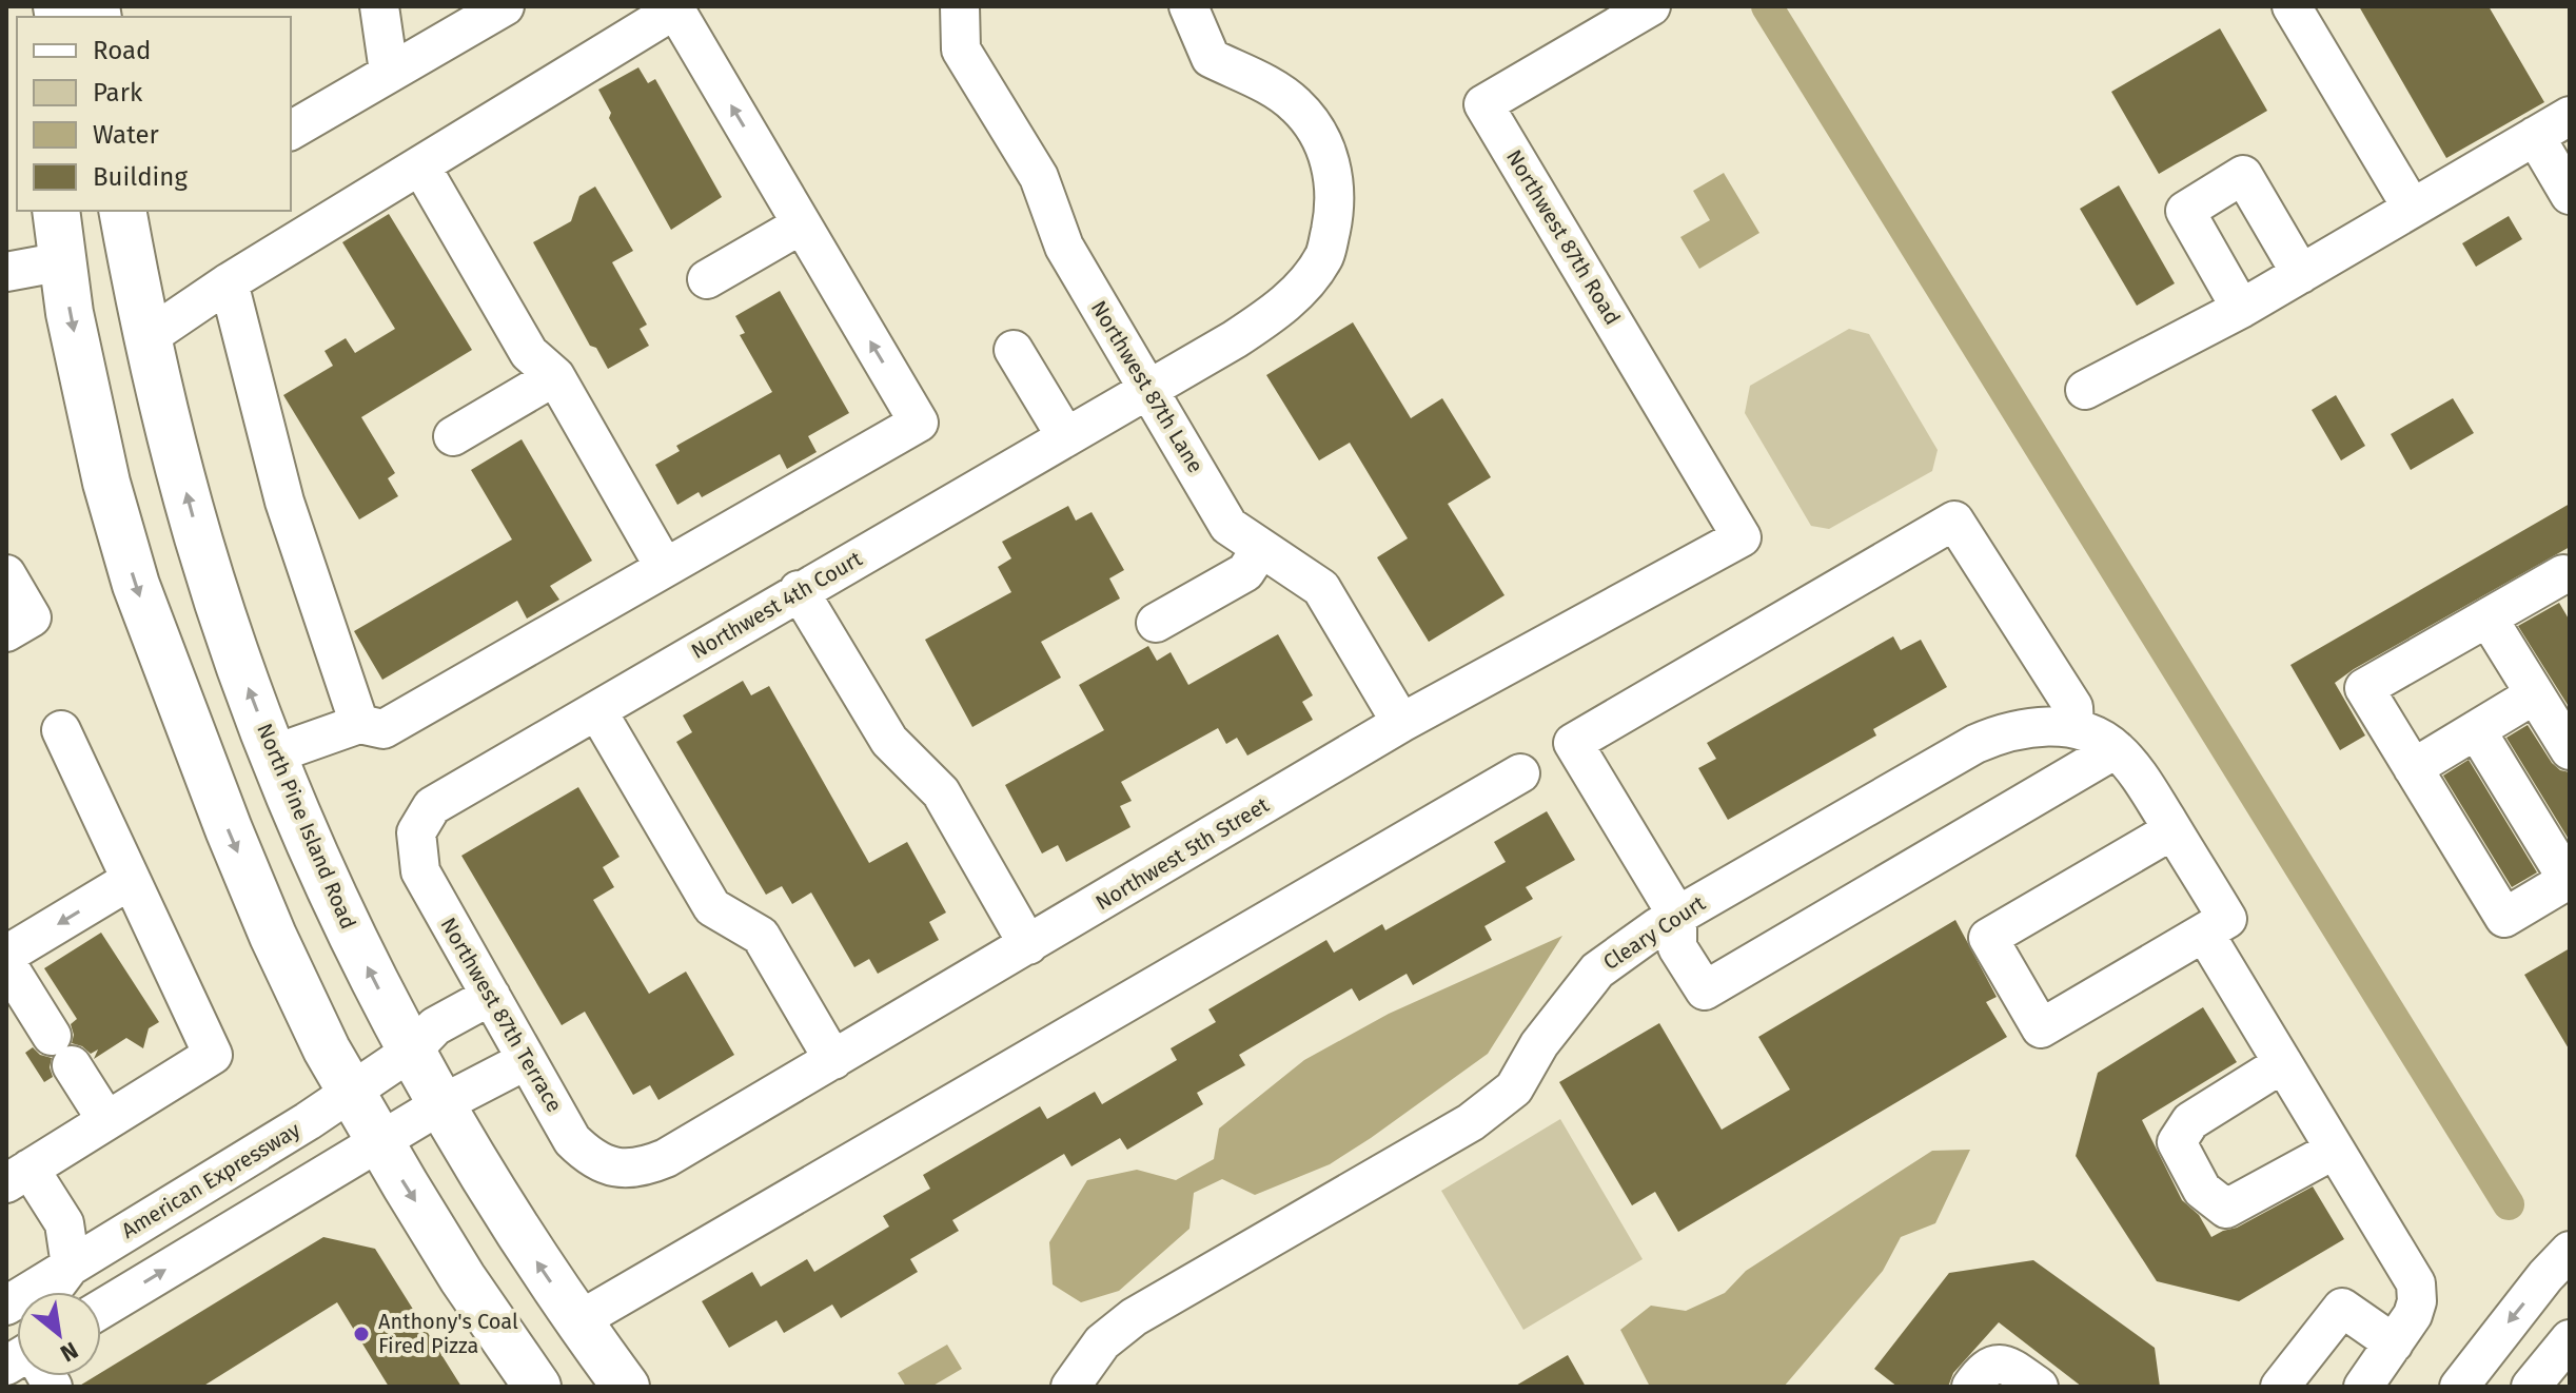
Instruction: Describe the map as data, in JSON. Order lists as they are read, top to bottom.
{
  "streets": {
    "main road": ["North Pine Island Road"],
    "street": [
      "Northwest 87th Road",
      "Northwest 87th Lane",
      "Northwest 4th Court",
      "Northwest 5th Street",
      "Cleary Court",
      "Northwest 87th Terrace",
      "American Expressway"
    ]
  },
  "crossings": [
    ["Northwest 87th Road", "Northwest 5th Street"],
    ["Northwest 87th Lane", "Northwest 4th Court"],
    ["Northwest 87th Lane", "Northwest 5th Street"],
    ["Northwest 4th Court", "Northwest 87th Terrace"],
    ["North Pine Island Road", "American Expressway"],
    ["Northwest 5th Street", "Northwest 87th Terrace"],
    ["Northwest 87th Terrace", "American Expressway"]
  ],
  "places": ["Anthony's Coal Fired Pizza"],
  "legend": [
    "Road",
    "Park",
    "Water",
    "Building"
  ],
  "north": "bottom right"
}
